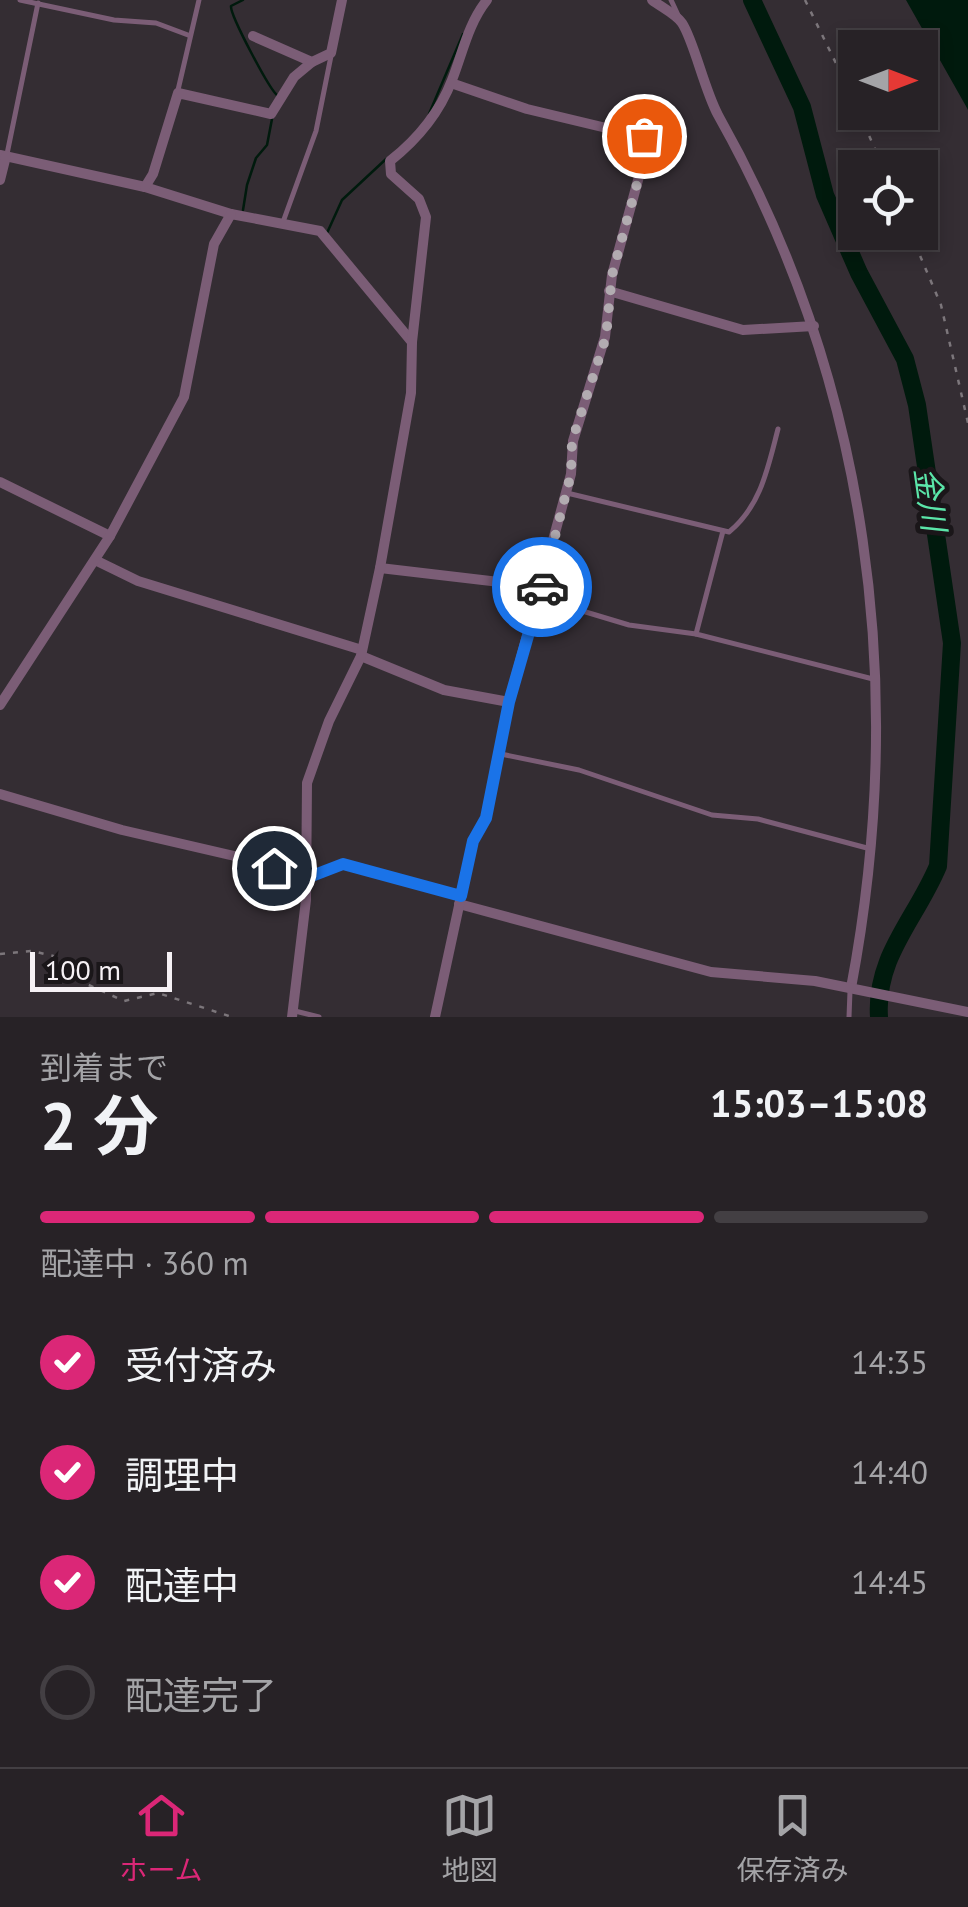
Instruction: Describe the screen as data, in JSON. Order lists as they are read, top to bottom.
{
  "water": ["金川"],
  "scale_bar": "100 m",
  "north": "right",
  "page": {
    "scale": "100 m",
    "heading": ["2 分", "到着まで", "15:03–15:08"],
    "bar": "配達中 · 360 m",
    "list": [
      ["受付済み", "14:35"],
      ["調理中", "14:40"],
      ["配達中", "14:45"],
      "配達完了"
    ],
    "tabs": ["ホーム", "地図", "保存済み"]
  }
}
